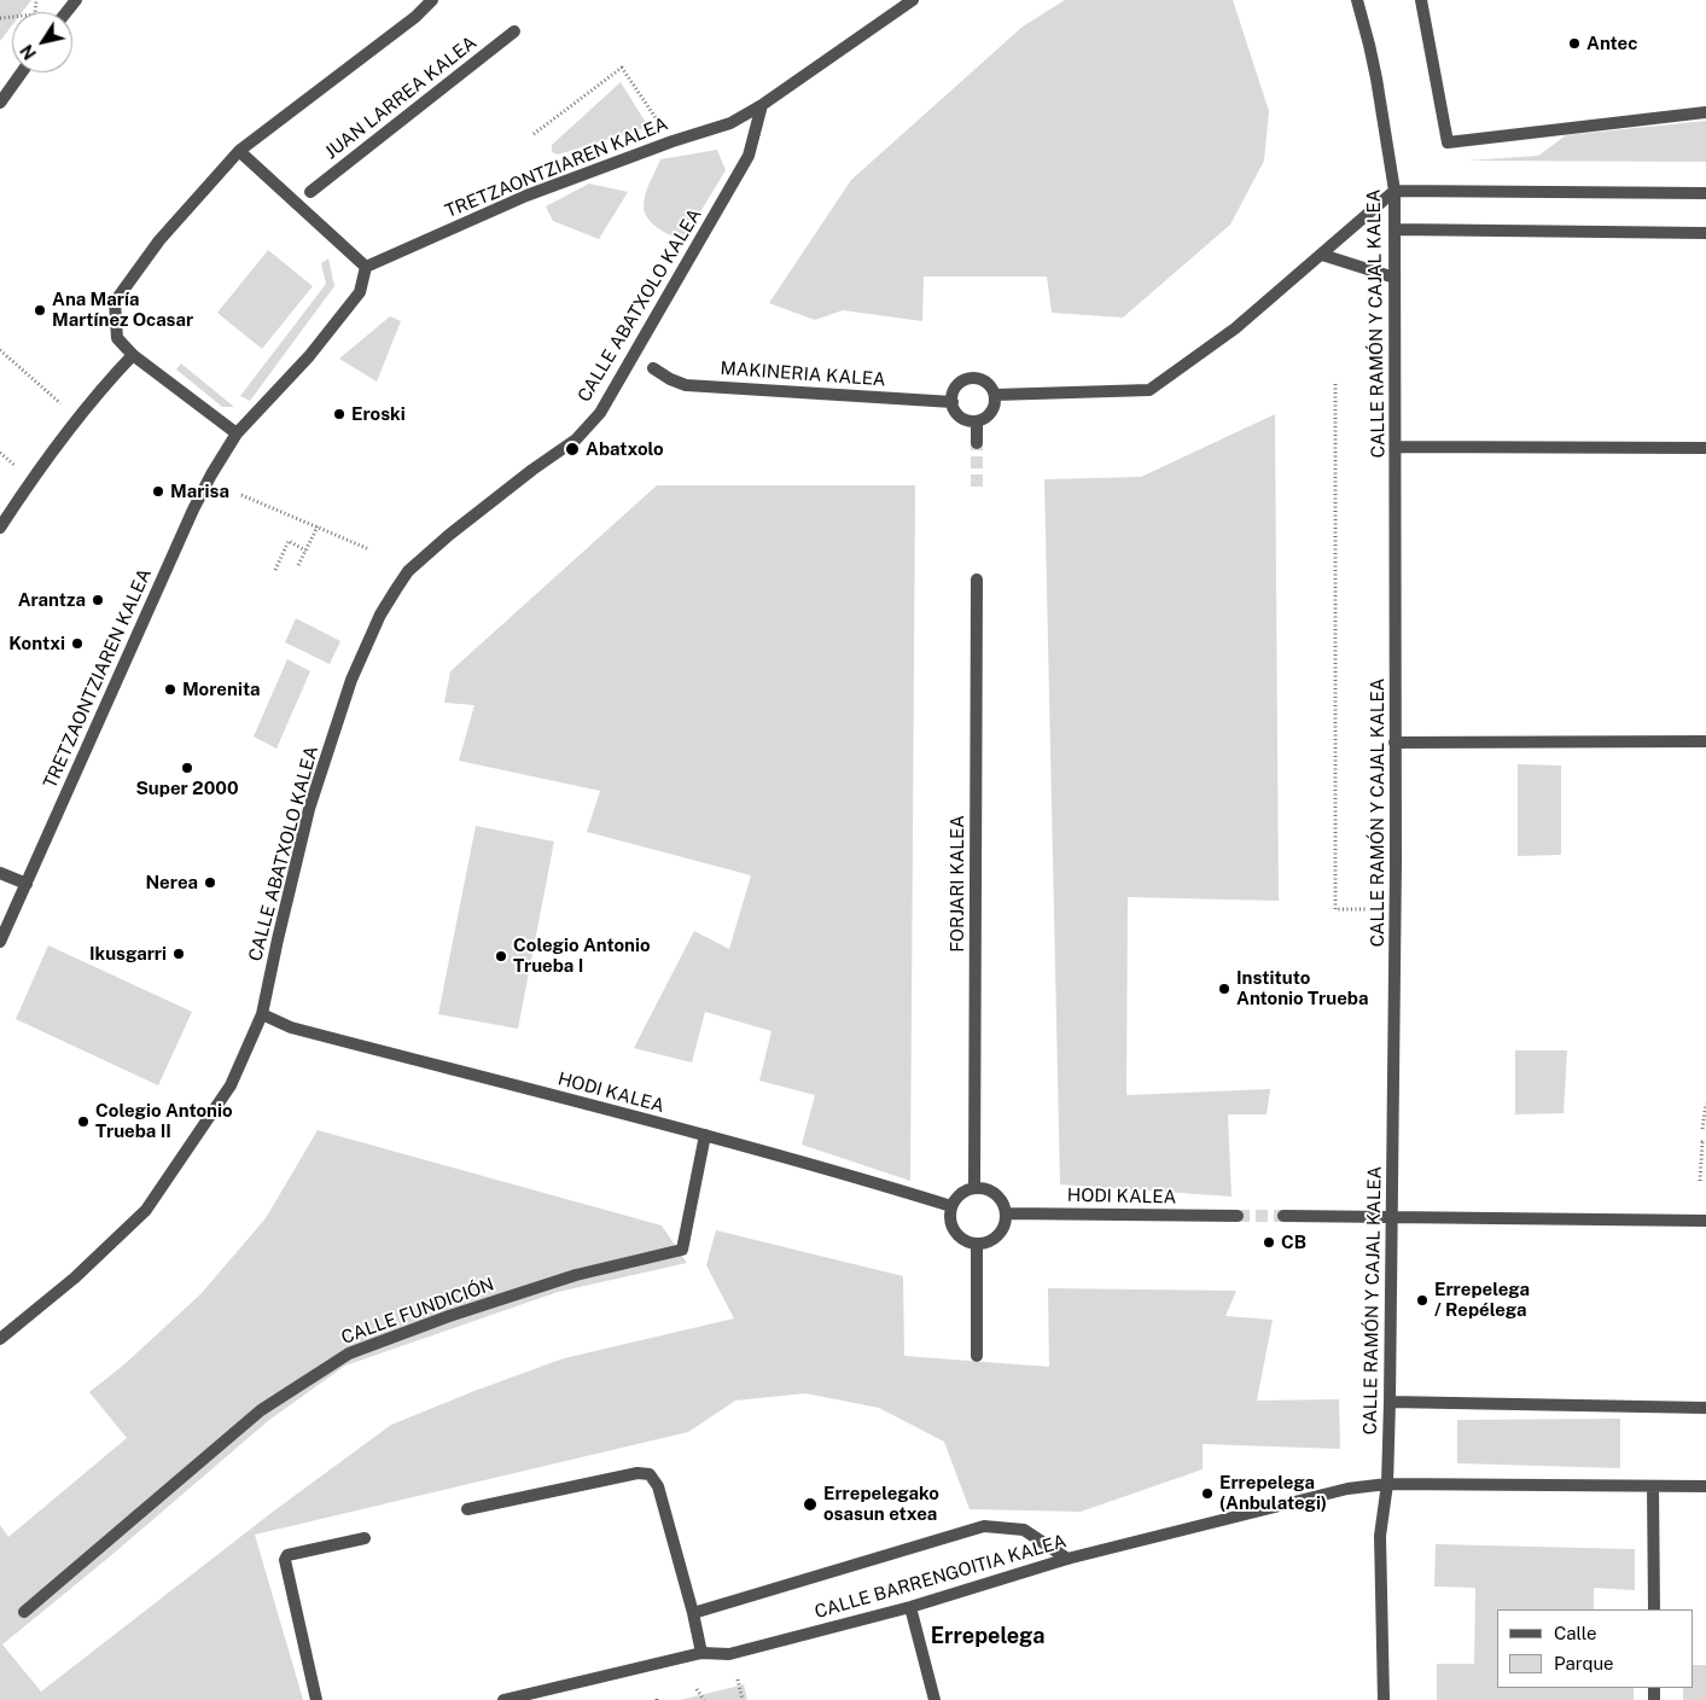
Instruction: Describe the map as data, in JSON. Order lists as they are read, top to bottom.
{
  "streets": {
    "street": [
      "JUAN LARREA KALEA",
      "TRETZAONTZIAREN KALEA",
      "CALLE ABATXOLO KALEA",
      "CALLE RAMÓN Y CAJAL KALEA",
      "MAKINERIA KALEA",
      "FORJARI KALEA",
      "HODI KALEA",
      "CALLE FUNDICIÓN",
      "CALLE BARRENGOITIA KALEA"
    ]
  },
  "crossings": [
    ["TRETZAONTZIAREN KALEA", "CALLE ABATXOLO KALEA"],
    ["CALLE ABATXOLO KALEA", "HODI KALEA"],
    ["CALLE RAMÓN Y CAJAL KALEA", "CALLE BARRENGOITIA KALEA"],
    ["FORJARI KALEA", "HODI KALEA"],
    ["HODI KALEA", "CALLE FUNDICIÓN"]
  ],
  "districts": ["Errepelega"],
  "places": [
    "Antec",
    "Ana María Martínez Ocasar",
    "Eroski",
    "Abatxolo",
    "Marisa",
    "Arantza",
    "Kontxi",
    "Morenita",
    "Super 2000",
    "Nerea",
    "Ikusgarri",
    "Colegio Antonio Trueba I",
    "Instituto Antonio Trueba",
    "Colegio Antonio Trueba II",
    "CB",
    "Errepelega / Repélega",
    "Errepelega (Anbulategi)",
    "Errepelegako osasun etxea"
  ],
  "legend": ["Calle", "Parque"],
  "north": "bottom left"
}
